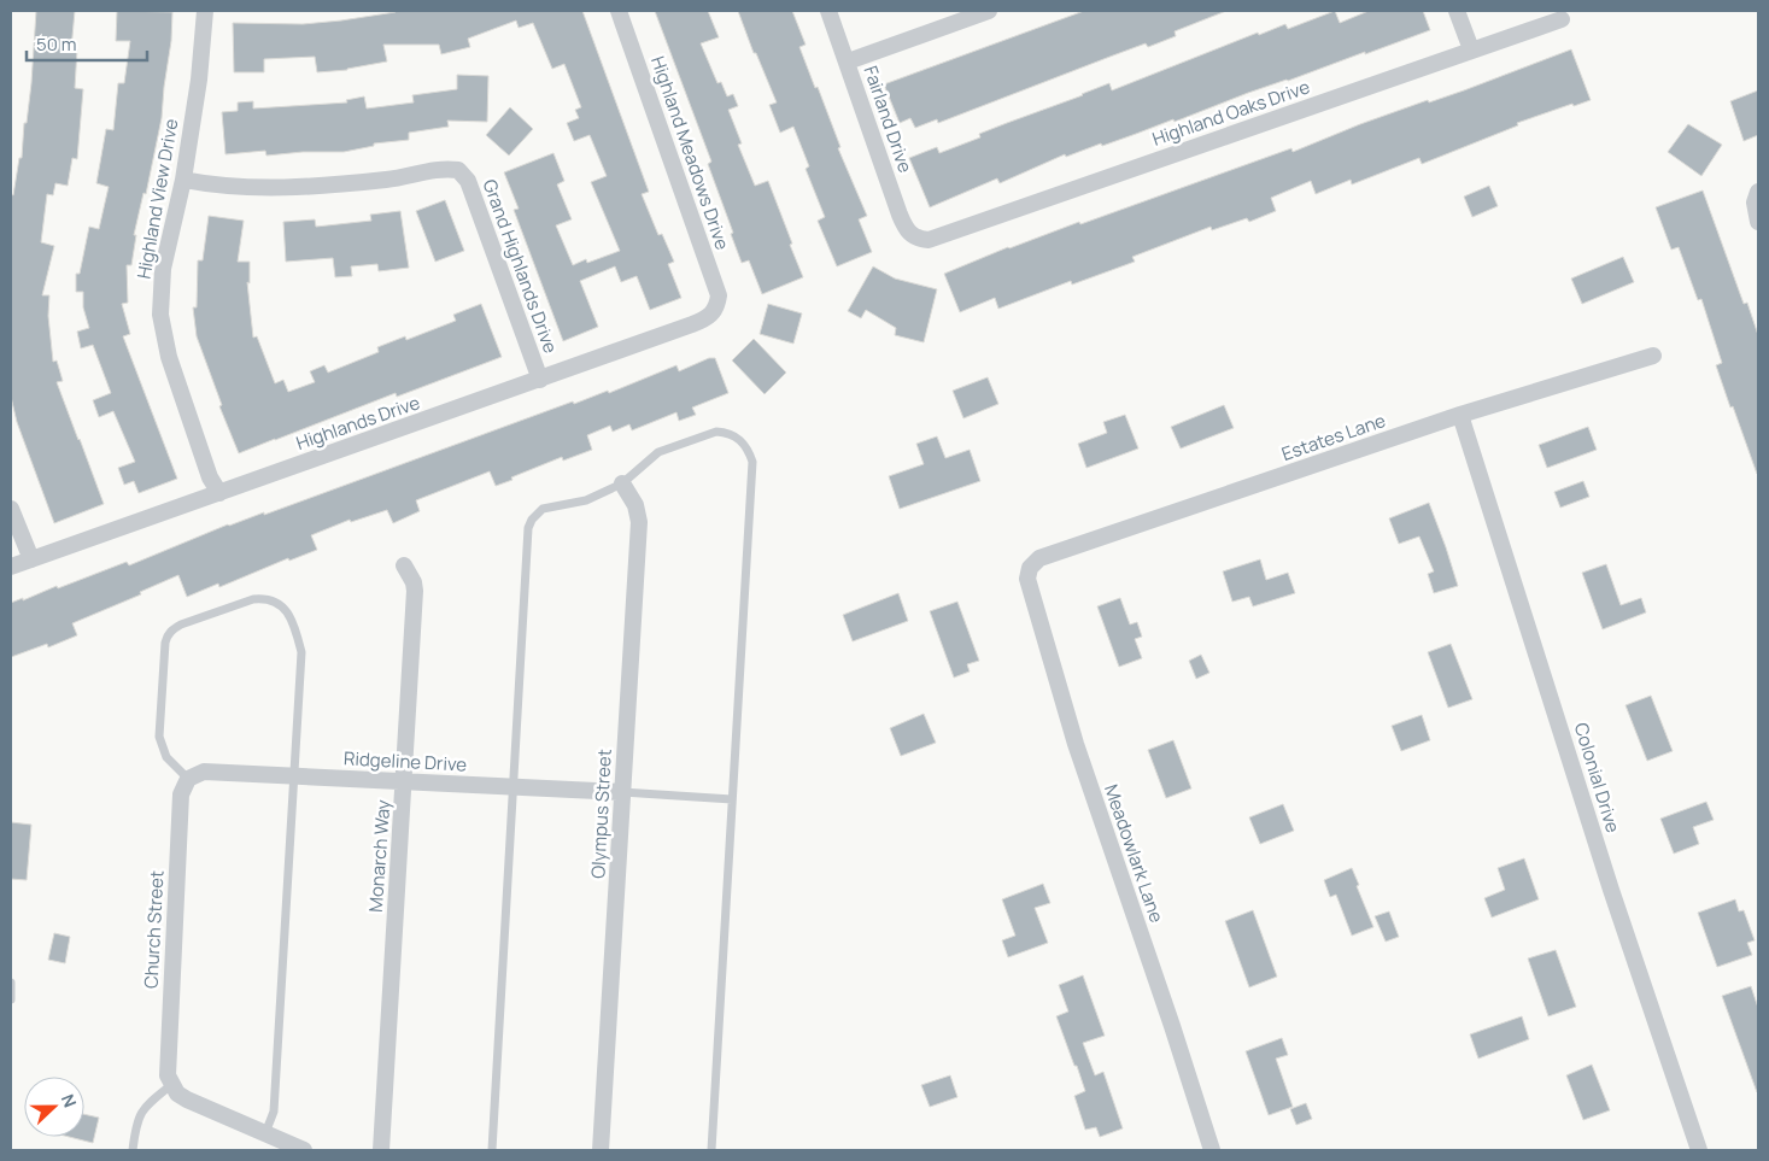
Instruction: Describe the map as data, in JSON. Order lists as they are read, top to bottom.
{
  "streets": {
    "street": [
      "Highland Oaks Drive",
      "Fairland Drive",
      "Highland Meadows Drive",
      "Highland View Drive",
      "Grand Highlands Drive",
      "Highlands Drive",
      "Estates Lane",
      "Ridgeline Drive",
      "Colonial Drive",
      "Olympus Street",
      "Meadowlark Lane",
      "Monarch Way",
      "Church Street"
    ]
  },
  "crossings": [
    ["Highland Oaks Drive", "Fairland Drive"],
    ["Highland Meadows Drive", "Highlands Drive"],
    ["Highland View Drive", "Grand Highlands Drive"],
    ["Highland View Drive", "Highlands Drive"],
    ["Grand Highlands Drive", "Highlands Drive"],
    ["Estates Lane", "Colonial Drive"],
    ["Estates Lane", "Meadowlark Lane"],
    ["Ridgeline Drive", "Olympus Street"],
    ["Ridgeline Drive", "Monarch Way"],
    ["Ridgeline Drive", "Church Street"]
  ],
  "scale_bar": "50 m",
  "north": "right"
}
